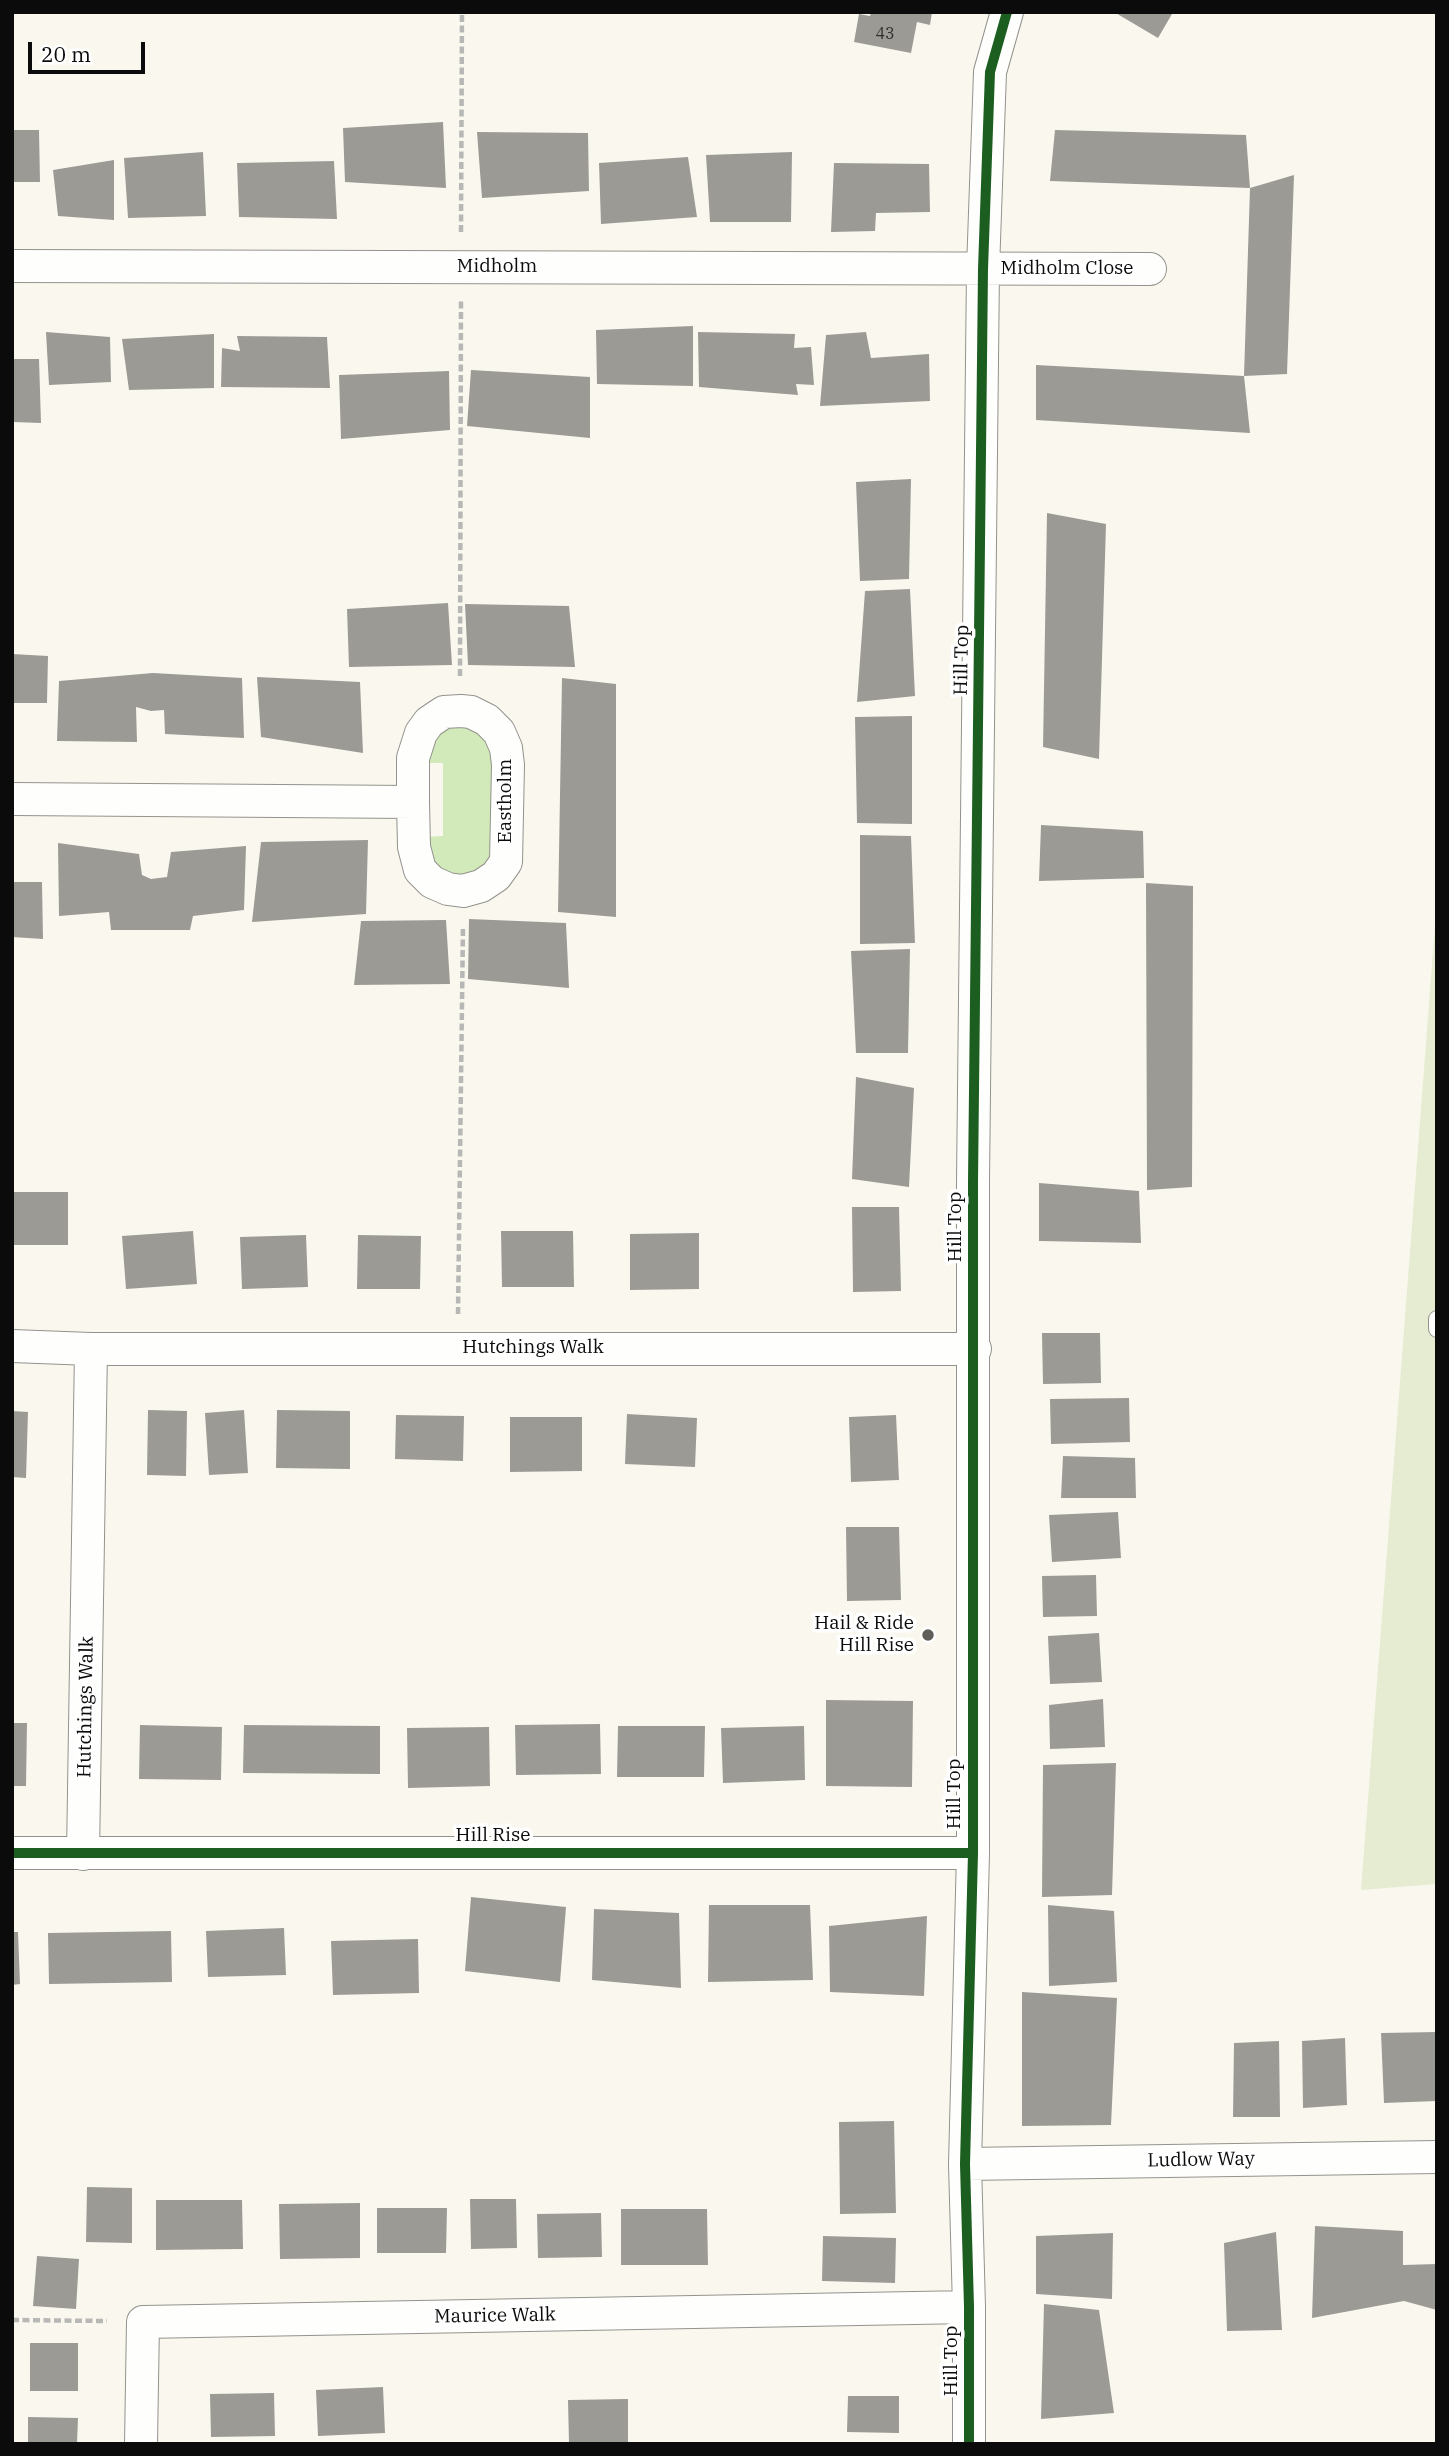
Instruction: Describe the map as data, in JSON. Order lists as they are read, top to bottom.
{
  "streets": {
    "street": [
      "Midholm",
      "Midholm Close",
      "Hill Top",
      "Eastholm",
      "Hutchings Walk",
      "Hill Rise",
      "Ludlow Way",
      "Maurice Walk"
    ]
  },
  "crossings": [
    ["Midholm", "Midholm Close"],
    ["Midholm", "Hill Top"],
    ["Midholm Close", "Hill Top"],
    ["Hill Top", "Hutchings Walk"],
    ["Hill Top", "Hill Rise"],
    ["Hill Top", "Ludlow Way"],
    ["Hill Top", "Maurice Walk"],
    ["Hutchings Walk", "Hill Rise"]
  ],
  "places": ["Hail & Ride Hill Rise"],
  "house_numbers": ["43"],
  "scale_bar": "20 m"
}
